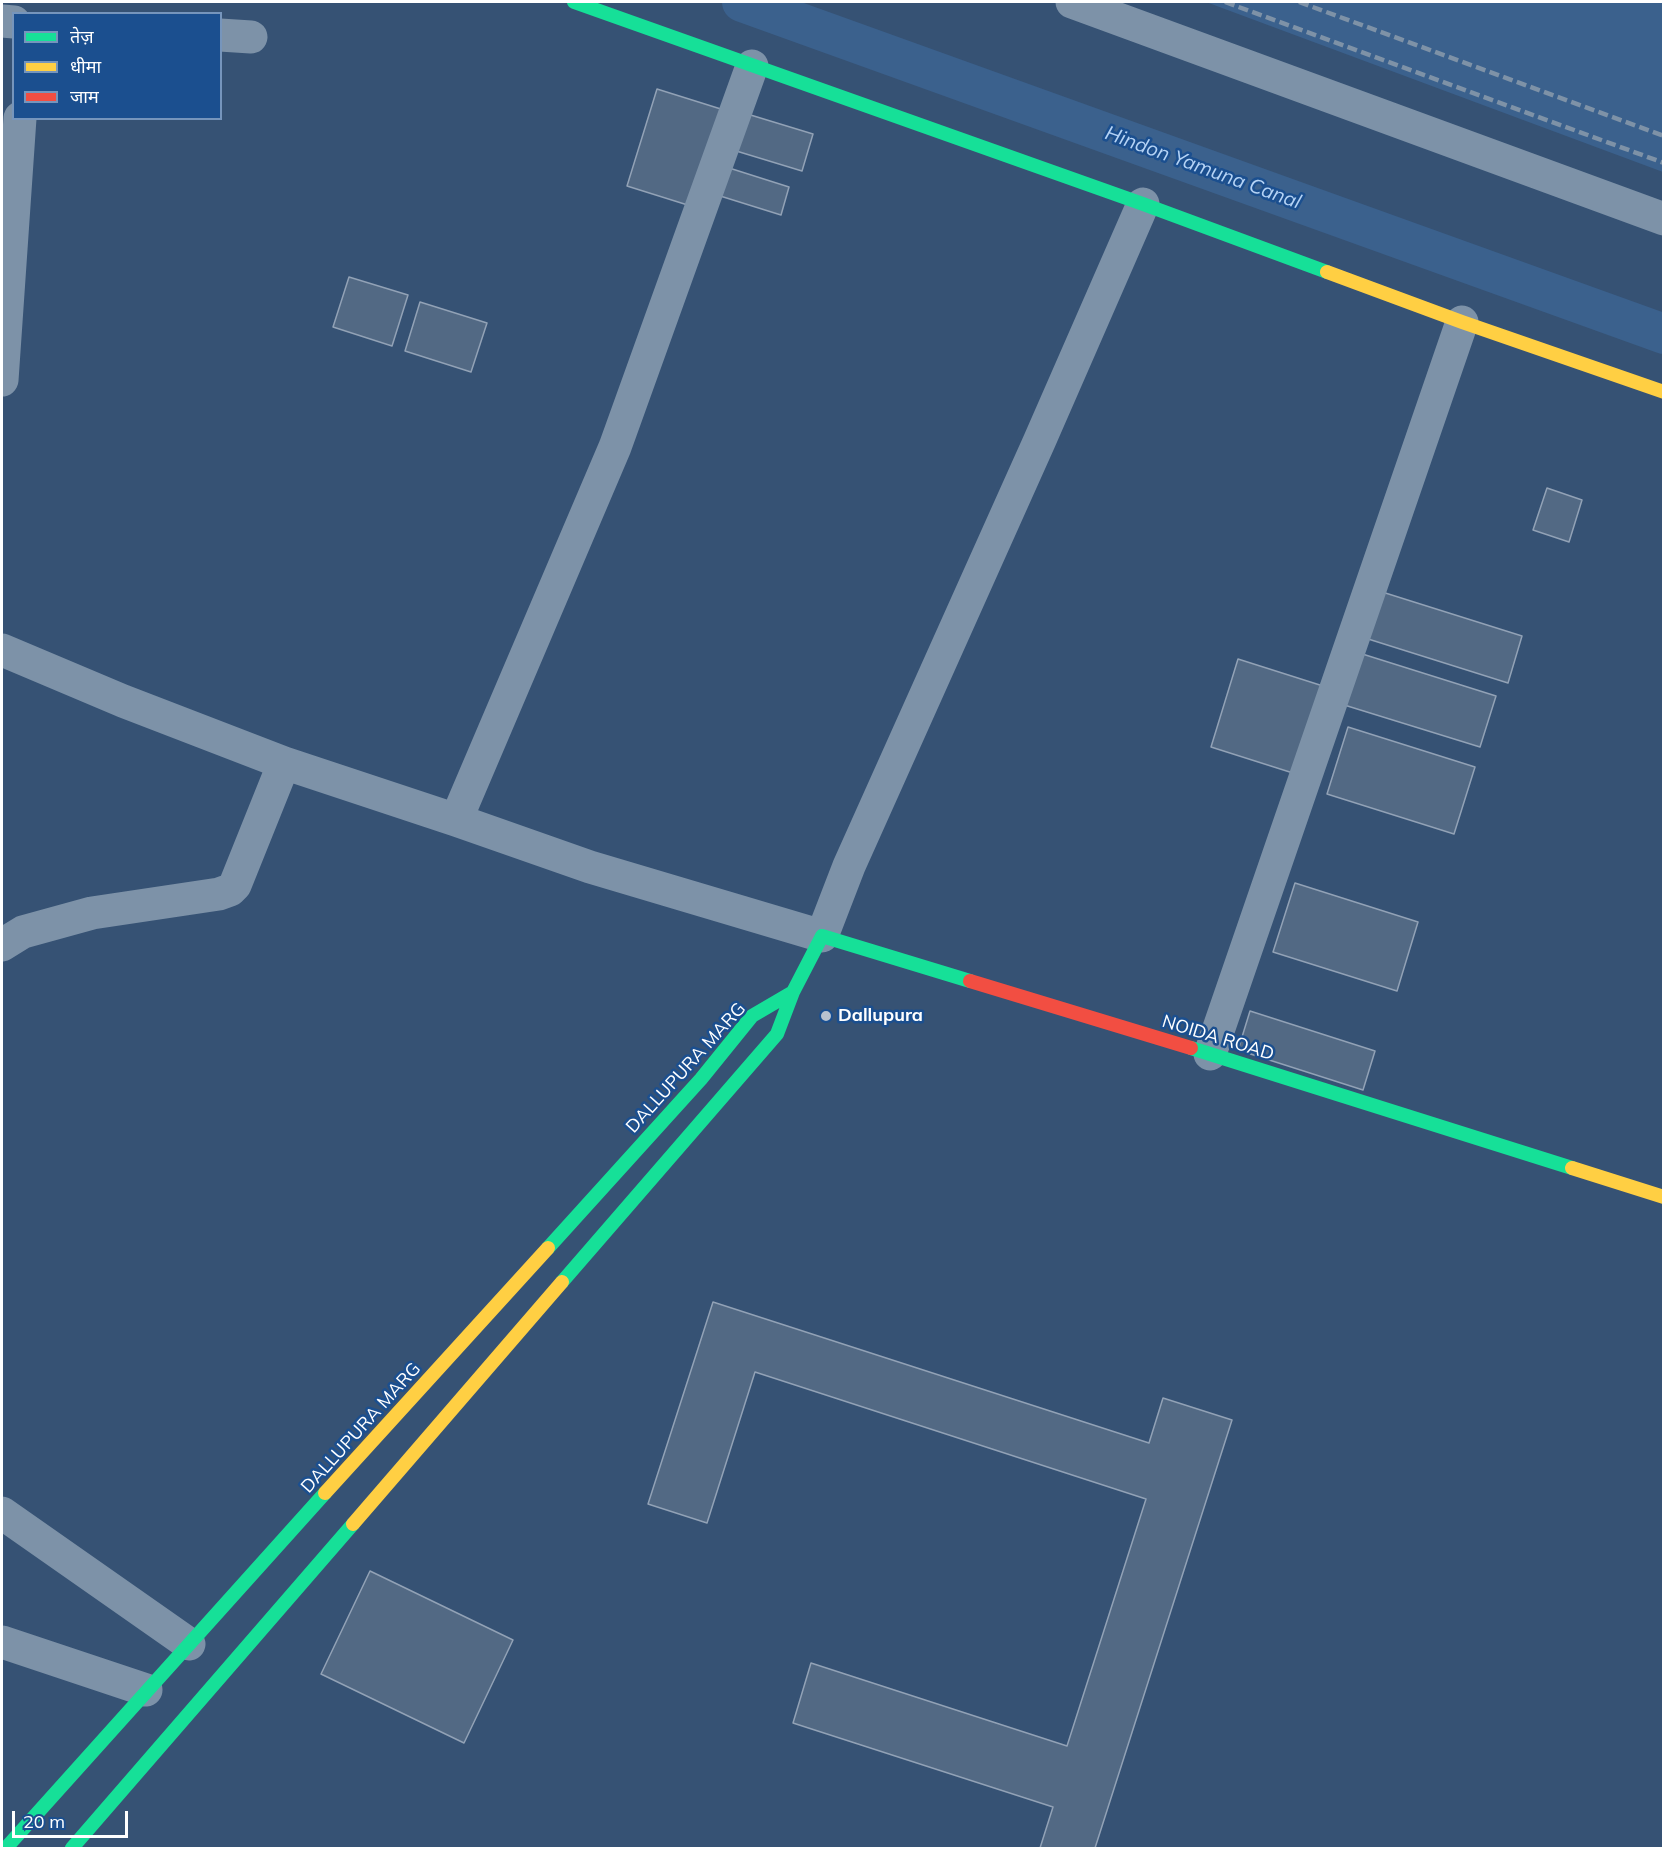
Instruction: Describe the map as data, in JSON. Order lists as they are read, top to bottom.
{
  "streets": {
    "main road": ["NOIDA ROAD", "DALLUPURA MARG"]
  },
  "water": ["Hindon Yamuna Canal"],
  "places": ["Dallupura"],
  "legend": ["तेज़", "धीमा", "जाम"],
  "scale_bar": "20 m"
}
